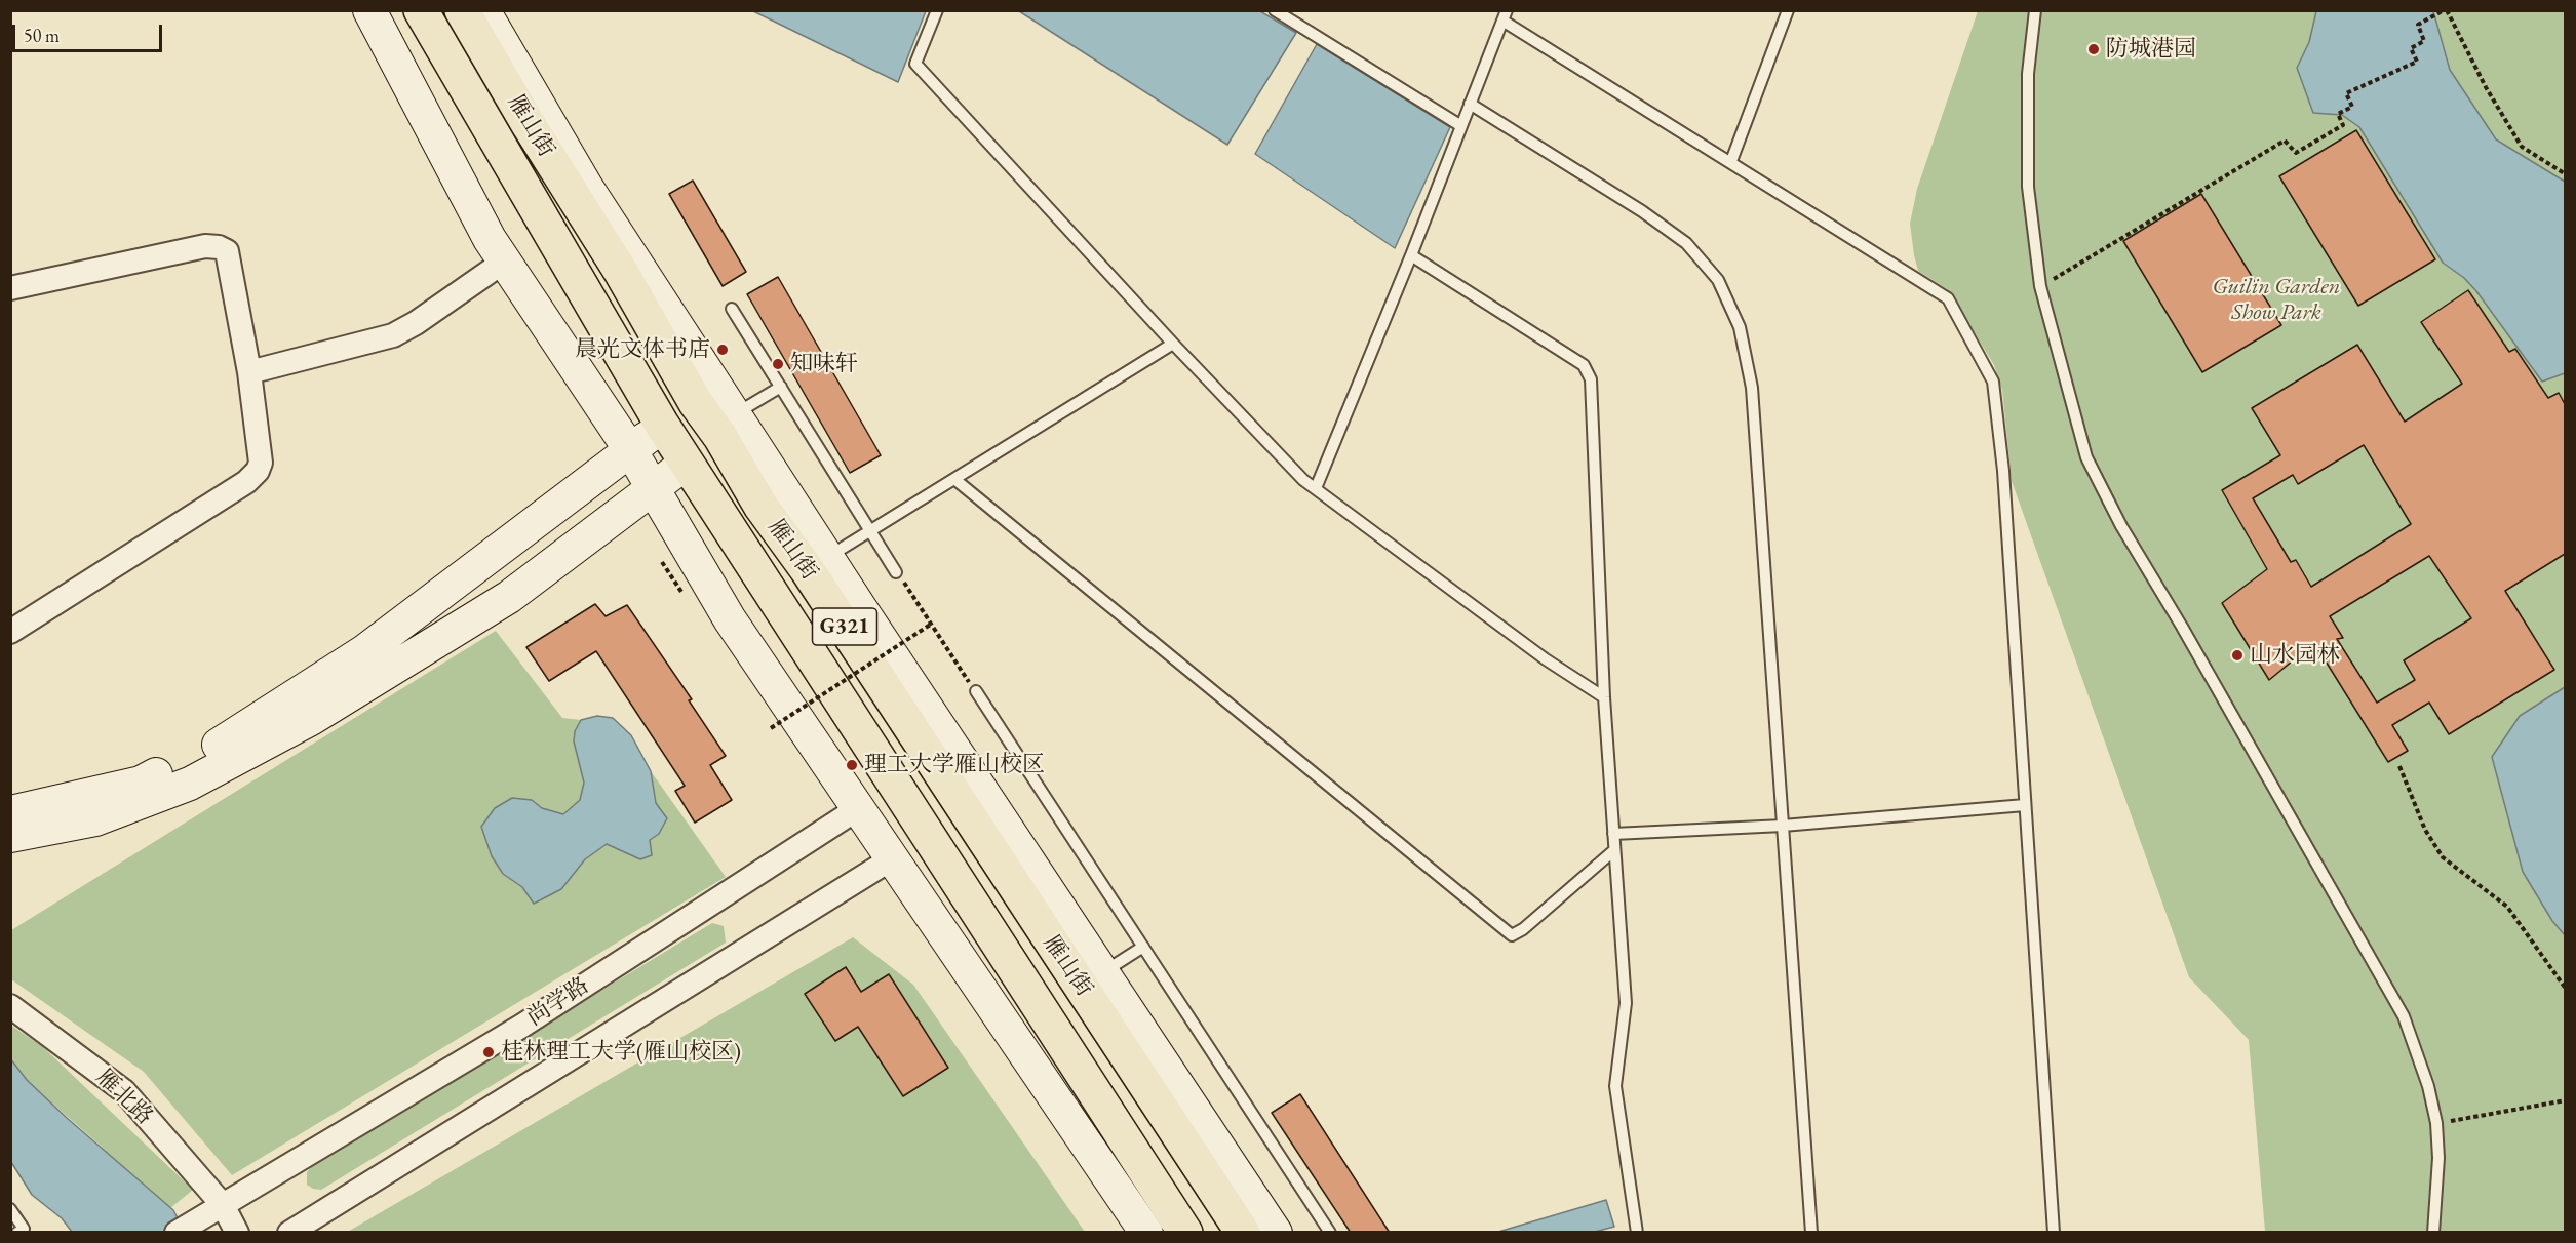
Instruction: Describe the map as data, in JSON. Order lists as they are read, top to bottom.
{
  "streets": {
    "highway": ["雁山街", "G321"],
    "street": ["尚学路", "雁北路"]
  },
  "crossings": [
    ["尚学路", "雁北路"]
  ],
  "parks": ["Guilin Garden Show Park"],
  "places": [
    "防城港园",
    "晨光文体书店",
    "知味轩",
    "山水园林",
    "理工大学雁山校区",
    "桂林理工大学(雁山校区)"
  ],
  "scale_bar": "50 m"
}
